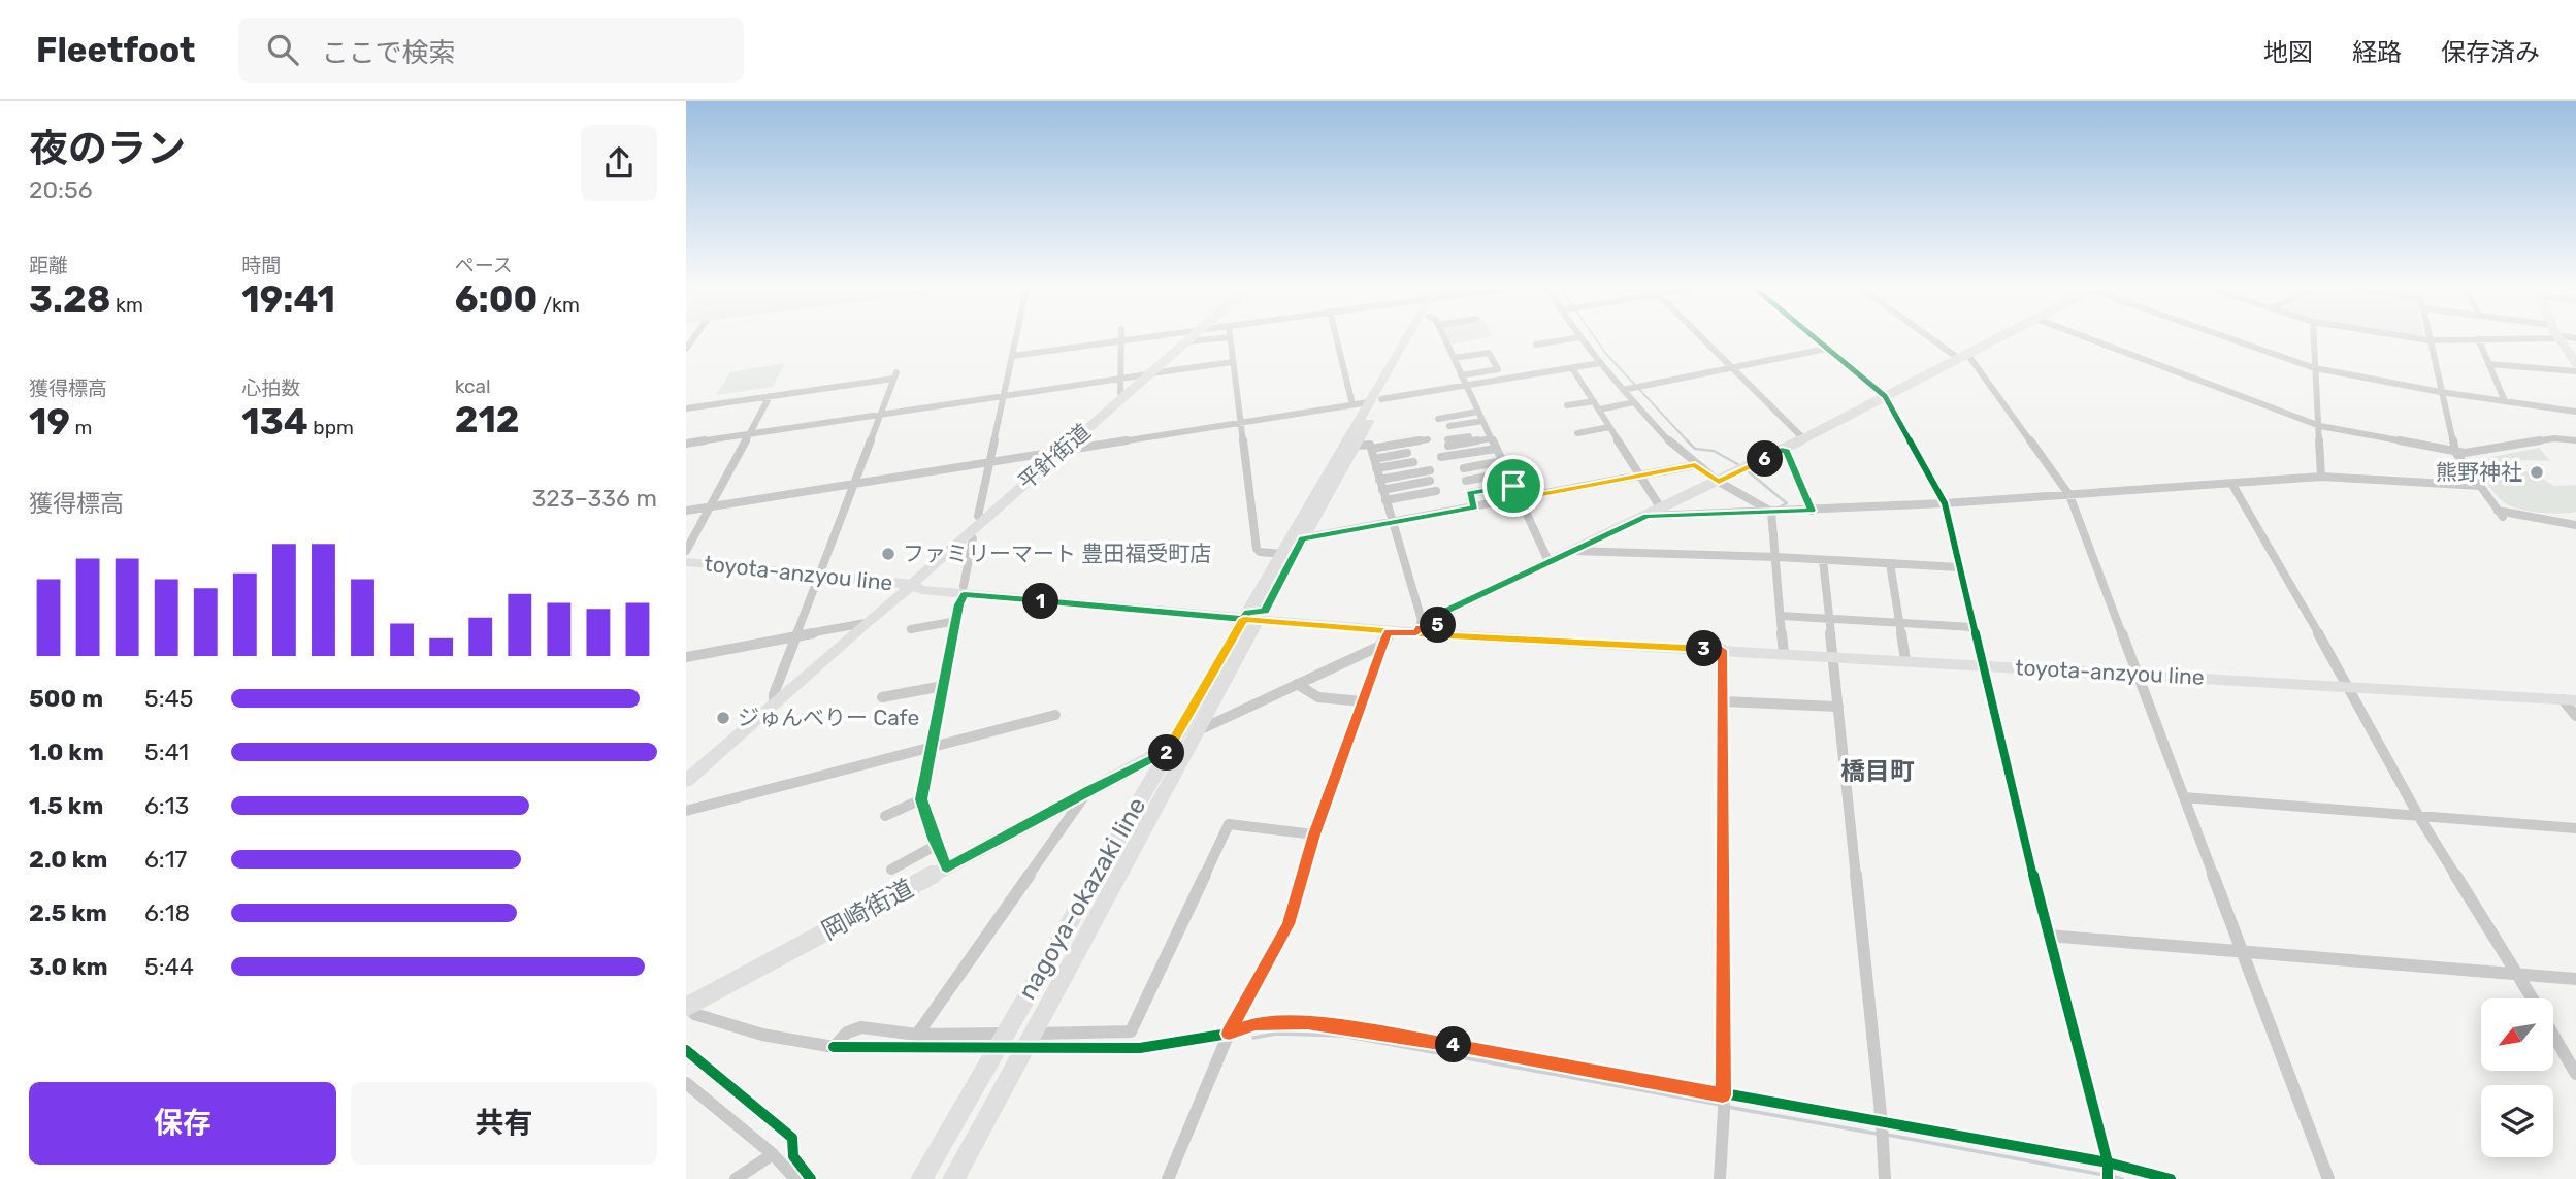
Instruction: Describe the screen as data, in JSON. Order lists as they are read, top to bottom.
{
  "streets": {
    "main road": ["toyota-anzyou line", "nagoya-okazaki line"],
    "street": ["平針街道", "岡崎街道"]
  },
  "crossings": [
    ["平針街道", "toyota-anzyou line"],
    ["toyota-anzyou line", "nagoya-okazaki line"],
    ["nagoya-okazaki line", "岡崎街道"]
  ],
  "districts": ["橋目町"],
  "places": ["熊野神社", "ファミリーマート 豊田福受町店", "ジゅんべりー Cafe"],
  "north": "bottom left",
  "page": {
    "header": "Fleetfoot",
    "search": "ここで検索",
    "nav": ["地図", "経路", "保存済み"],
    "heading": ["夜のラン", "20:56"],
    "stats": [
      ["距離", "3.28 km"],
      ["時間", "19:41"],
      ["ペース", "6:00 /km"],
      ["獲得標高", "19 m"],
      ["心拍数", "134 bpm"],
      ["kcal", "212"]
    ],
    "pins": [
      "6",
      "1",
      "5",
      "3",
      "2",
      "4"
    ],
    "chart": ["獲得標高", "323–336 m"],
    "list": [
      {
        "name": "500 m",
        "note": "5:45"
      },
      {
        "name": "1.0 km",
        "note": "5:41"
      },
      {
        "name": "1.5 km",
        "note": "6:13"
      },
      {
        "name": "2.0 km",
        "note": "6:17"
      },
      {
        "name": "2.5 km",
        "note": "6:18"
      },
      {
        "name": "3.0 km",
        "note": "5:44"
      }
    ],
    "buttons": ["保存", "共有"]
  }
}
